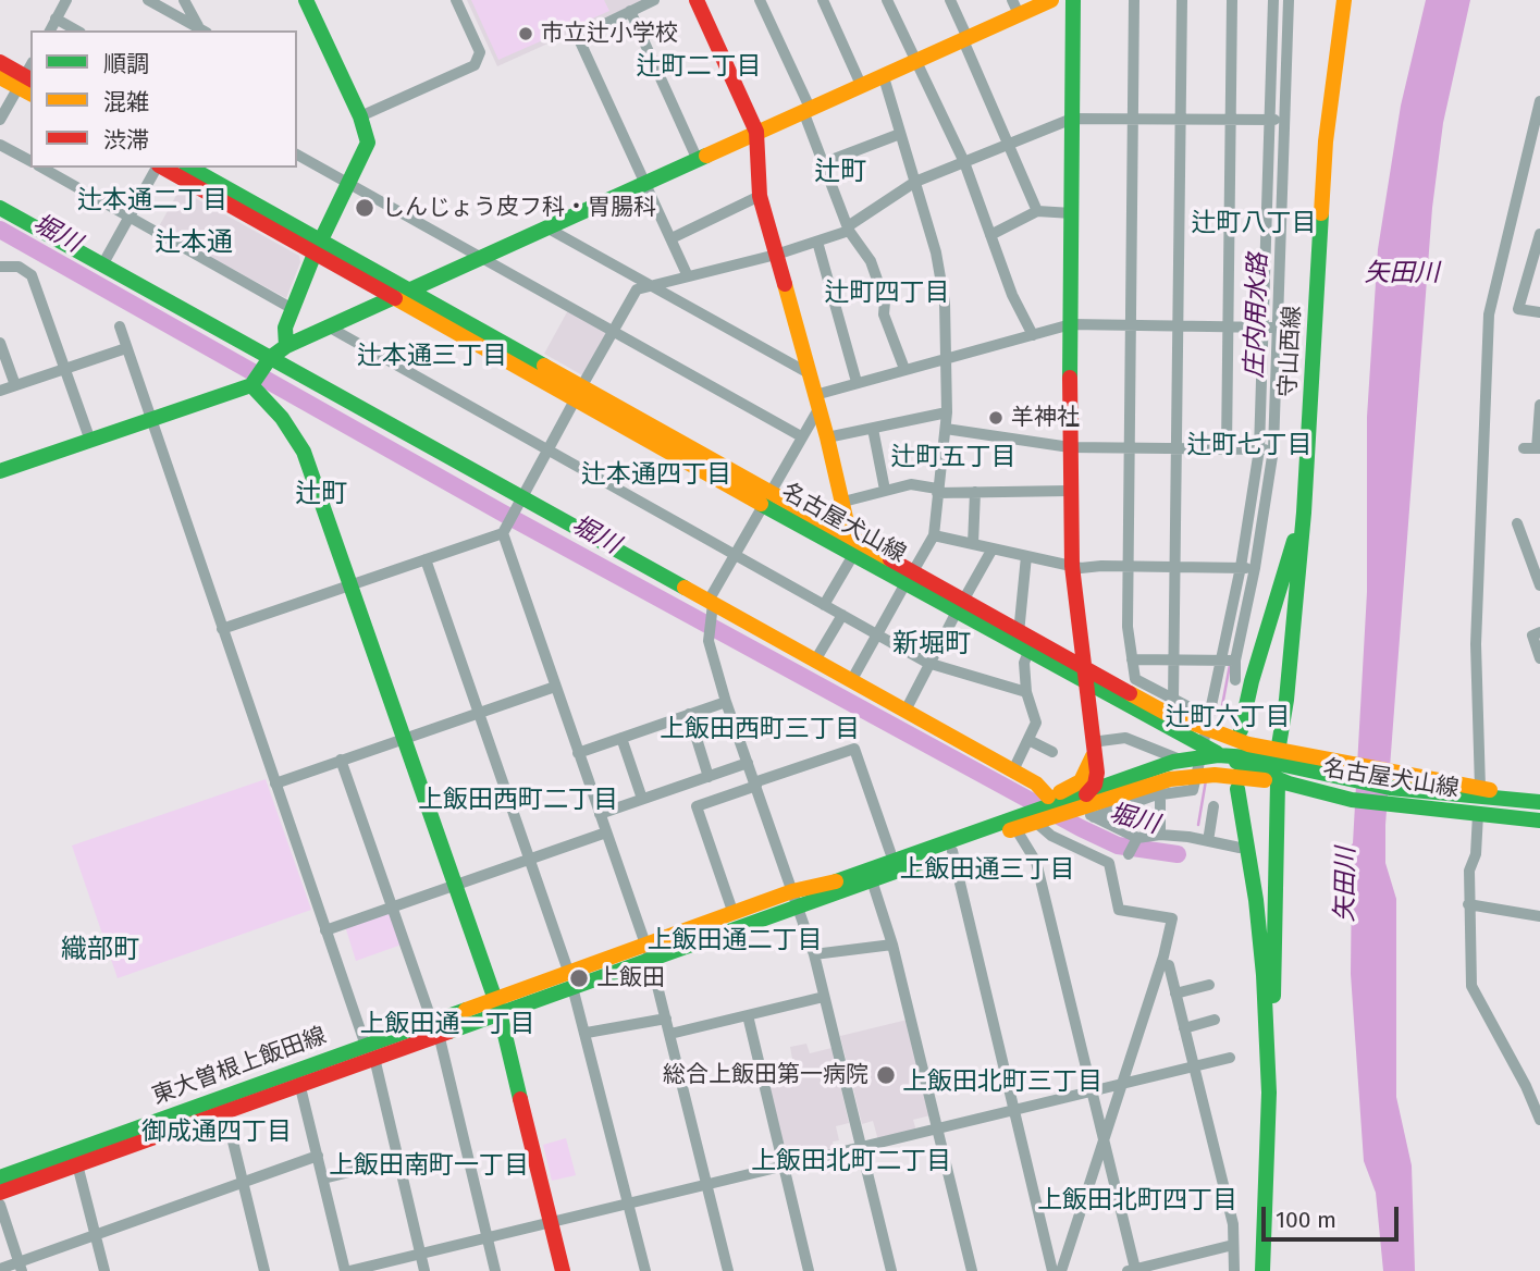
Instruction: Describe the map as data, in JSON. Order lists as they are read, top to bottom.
{
  "streets": {
    "street": ["守山西線", "名古屋犬山線", "東大曽根上飯田線"]
  },
  "crossings": [
    ["守山西線", "名古屋犬山線"]
  ],
  "districts": [
    "辻町二丁目",
    "辻町",
    "辻本通二丁目",
    "辻町八丁目",
    "辻本通",
    "辻町四丁目",
    "辻本通三丁目",
    "辻町七丁目",
    "辻町五丁目",
    "辻本通四丁目",
    "辻町",
    "新堀町",
    "辻町六丁目",
    "上飯田西町三丁目",
    "上飯田西町二丁目",
    "上飯田通三丁目",
    "上飯田通二丁目",
    "織部町",
    "上飯田通一丁目",
    "上飯田北町三丁目",
    "御成通四丁目",
    "上飯田北町二丁目",
    "上飯田南町一丁目",
    "上飯田北町四丁目"
  ],
  "water": ["堀川", "矢田川", "庄内用水路"],
  "places": [
    "市立辻小学校",
    "しんじょう皮フ科・胃腸科",
    "羊神社",
    "上飯田",
    "総合上飯田第一病院"
  ],
  "legend": ["順調", "混雑", "渋滞"],
  "scale_bar": "100 m"
}
